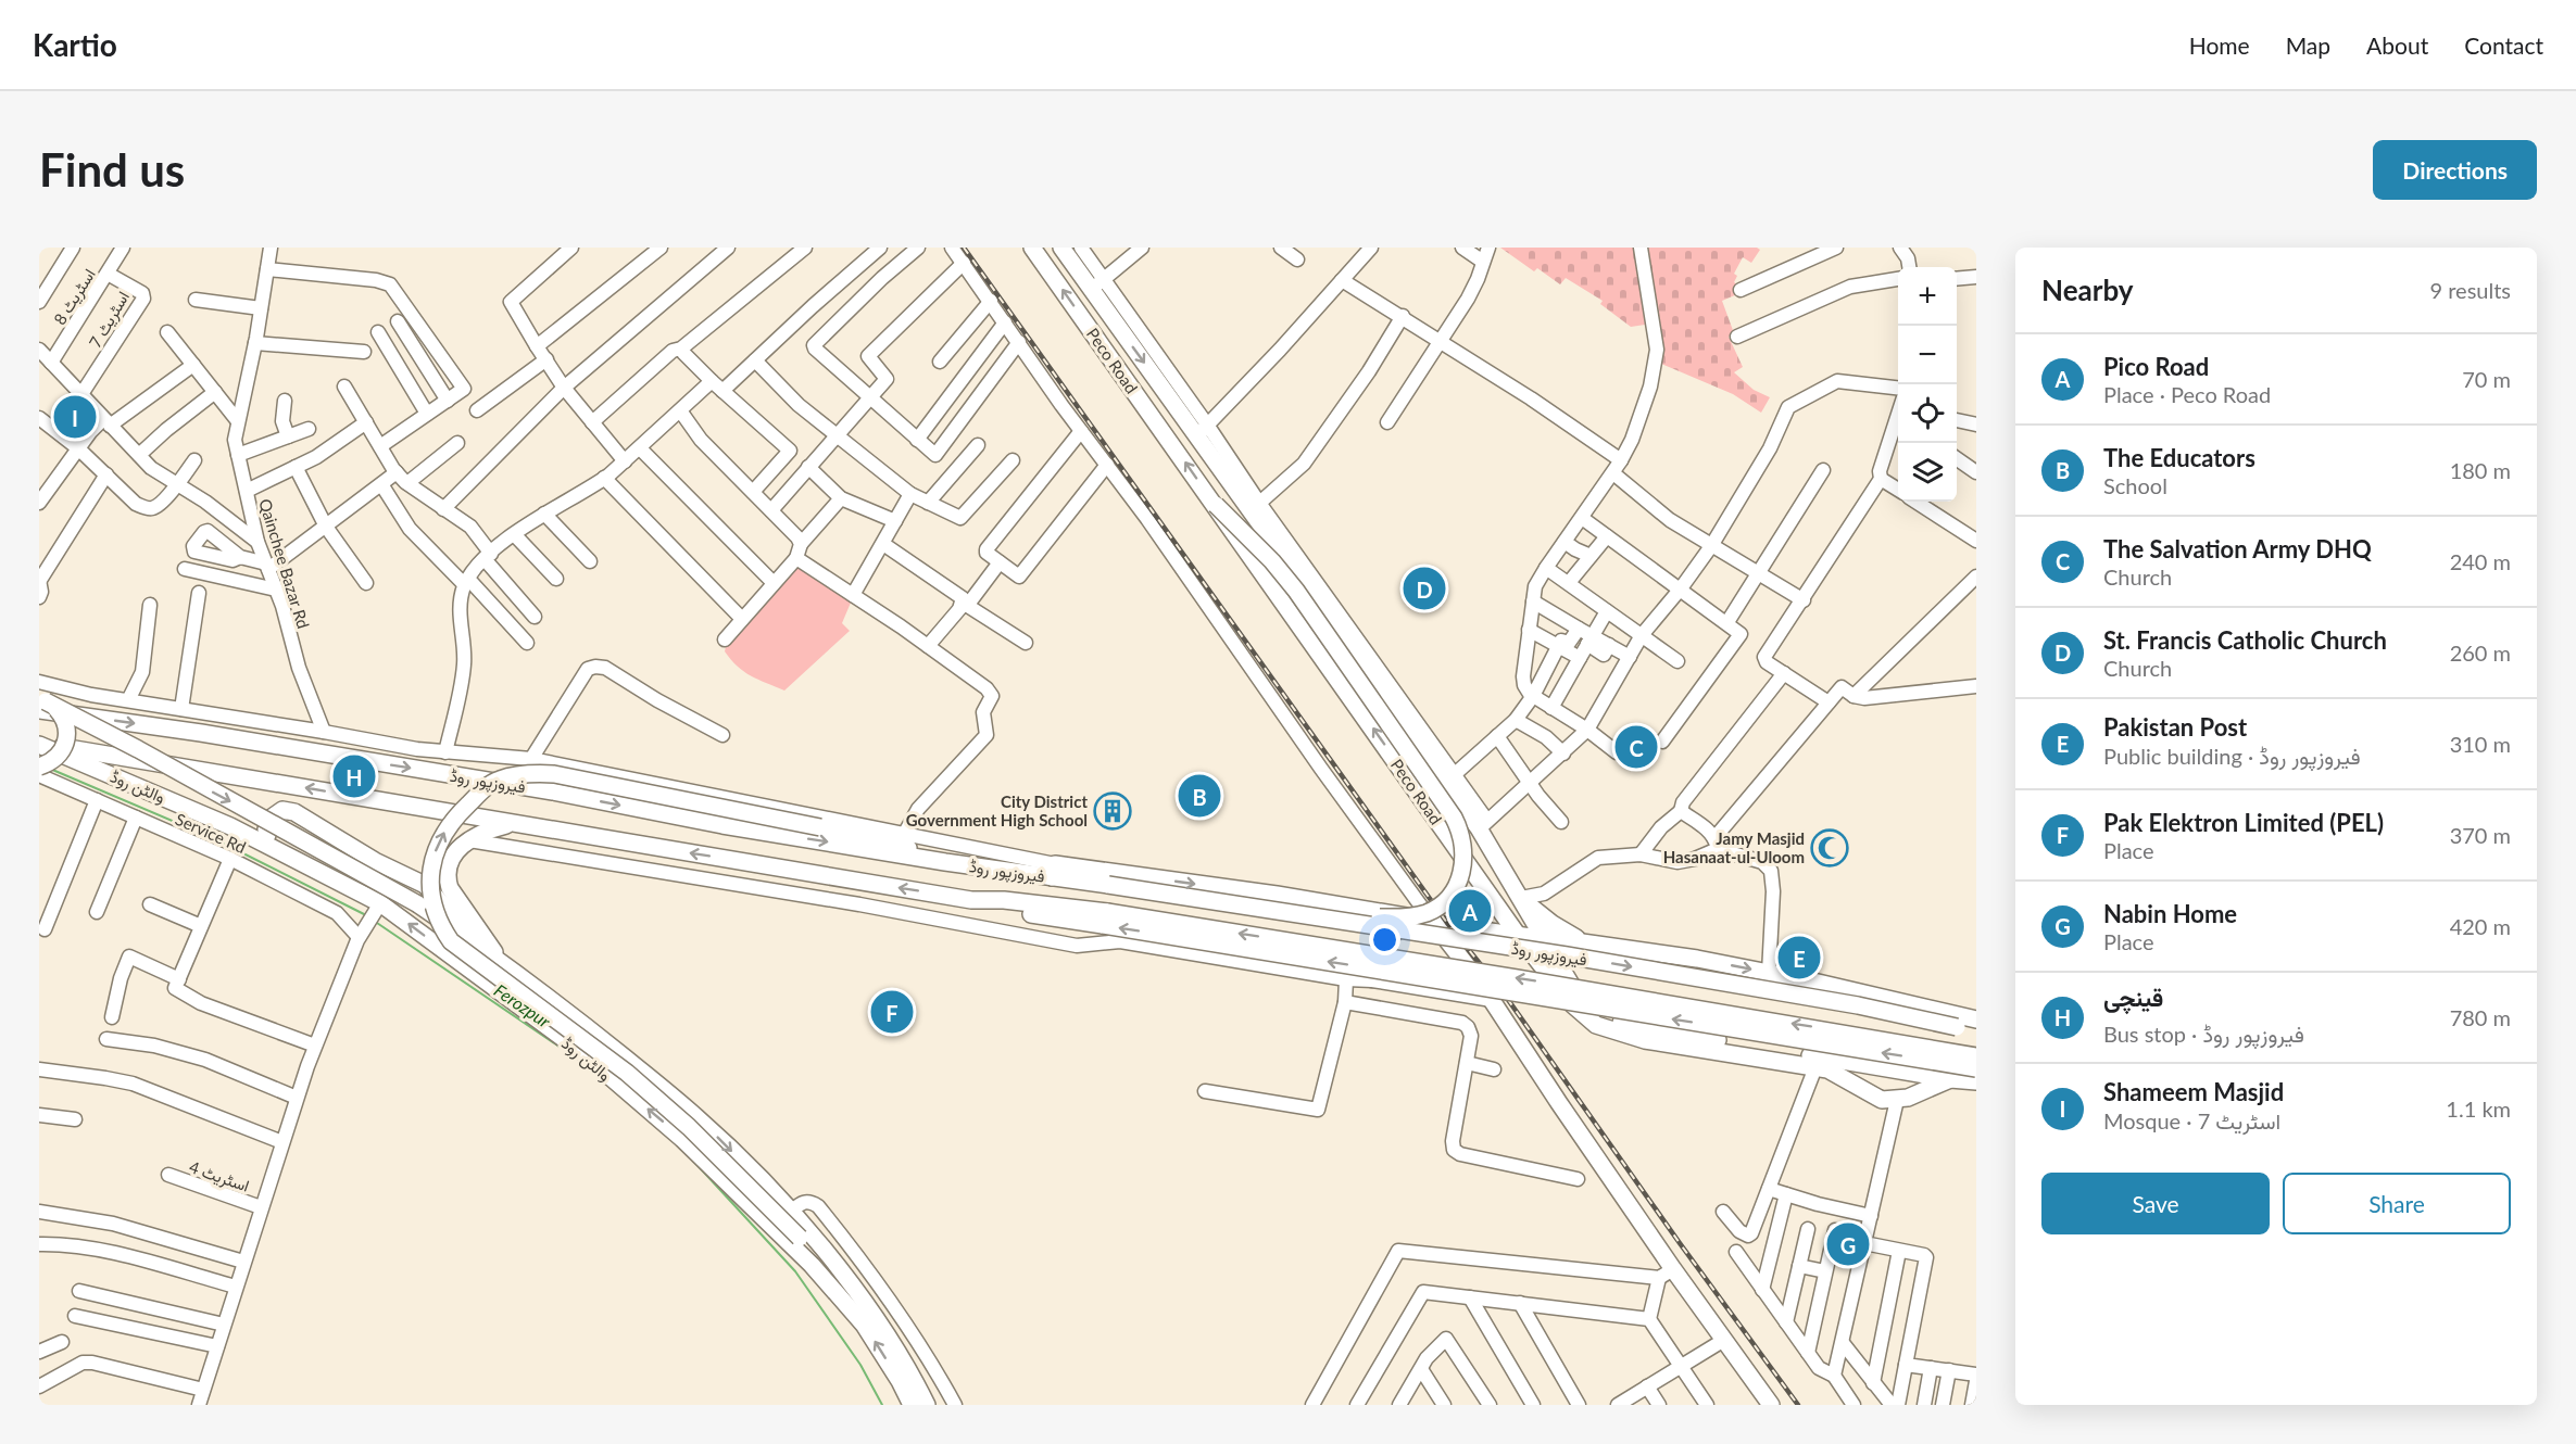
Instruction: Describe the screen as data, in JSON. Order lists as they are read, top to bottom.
{
  "streets": {
    "main road": ["Peco Road", "فیروزپور روڈ", "والٹن روڈ"],
    "street": [
      "اسٹریٹ 8",
      "اسٹریٹ 7",
      "Qainchee Bazar Rd",
      "Service Rd",
      "اسٹریٹ 4"
    ]
  },
  "crossings": [
    ["اسٹریٹ 8", "اسٹریٹ 7"],
    ["فیروزپور روڈ", "والٹن روڈ"]
  ],
  "water": ["Ferozpur"],
  "places": {
    "building": ["City District Government High School"],
    "mosque": ["Jamy Masjid Hasanaat-ul-Uloom"]
  },
  "page": {
    "header": "Kartio",
    "nav": [
      "Home",
      "Map",
      "About",
      "Contact"
    ],
    "buttons": [
      "Directions",
      ["Save", "Share"]
    ],
    "title": "Find us",
    "heading": ["Nearby", "9 results"],
    "map_buttons": ["+", "−"],
    "list": [
      {
        "mark": "A",
        "name": "Pico Road",
        "note": "Place · Peco Road",
        "value": "70 m"
      },
      {
        "mark": "B",
        "name": "The Educators",
        "note": "School",
        "value": "180 m"
      },
      {
        "mark": "C",
        "name": "The Salvation Army DHQ",
        "note": "Church",
        "value": "240 m"
      },
      {
        "mark": "D",
        "name": "St. Francis Catholic Church",
        "note": "Church",
        "value": "260 m"
      },
      {
        "mark": "E",
        "name": "Pakistan Post",
        "note": "Public building · فیروزپور روڈ",
        "value": "310 m"
      },
      {
        "mark": "F",
        "name": "Pak Elektron Limited (PEL)",
        "note": "Place",
        "value": "370 m"
      },
      {
        "mark": "G",
        "name": "Nabin Home",
        "note": "Place",
        "value": "420 m"
      },
      {
        "mark": "H",
        "name": "قینچی",
        "note": "Bus stop · فیروزپور روڈ",
        "value": "780 m"
      },
      {
        "mark": "I",
        "name": "Shameem Masjid",
        "note": "Mosque · اسٹریٹ 7",
        "value": "1.1 km"
      }
    ],
    "pins": [
      "I",
      "D",
      "C",
      "H",
      "B",
      "A",
      "E",
      "F",
      "G"
    ]
  }
}
